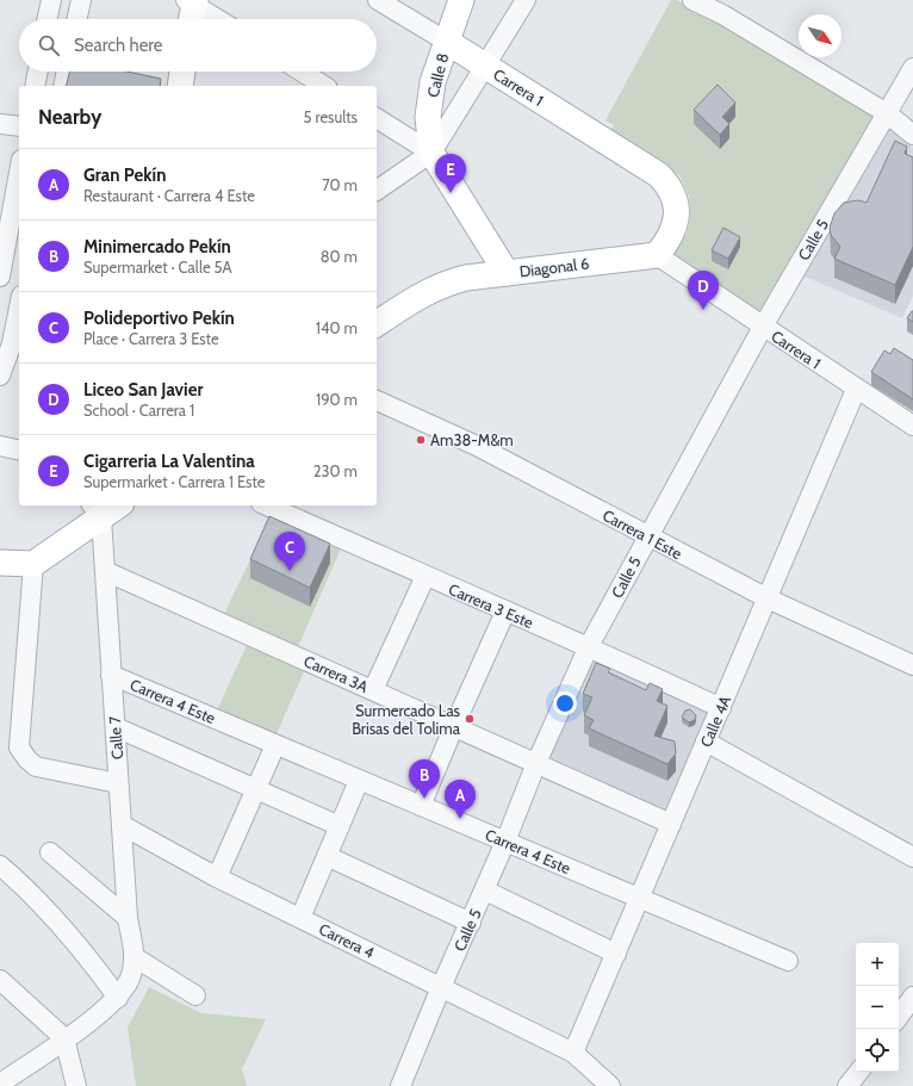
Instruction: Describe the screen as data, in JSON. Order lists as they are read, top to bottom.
{
  "streets": {
    "main road": ["Calle 8", "Carrera 1", "Diagonal 6"],
    "street": [
      "Calle 5",
      "Carrera 1 Este",
      "Carrera 3 Este",
      "Carrera 3A",
      "Carrera 4 Este",
      "Calle 4A",
      "Calle 7",
      "Carrera 4"
    ]
  },
  "crossings": [
    ["Calle 8", "Carrera 1"],
    ["Carrera 1", "Calle 5"],
    ["Carrera 1", "Diagonal 6"],
    ["Carrera 1", "Calle 4A"],
    ["Calle 5", "Carrera 1 Este"],
    ["Calle 5", "Carrera 3 Este"],
    ["Calle 5", "Carrera 3A"],
    ["Calle 5", "Carrera 4 Este"],
    ["Calle 5", "Carrera 4"],
    ["Carrera 1 Este", "Calle 4A"],
    ["Carrera 3 Este", "Calle 4A"],
    ["Carrera 3A", "Calle 4A"],
    ["Carrera 3A", "Calle 7"],
    ["Carrera 4 Este", "Calle 4A"],
    ["Carrera 4 Este", "Calle 7"],
    ["Calle 4A", "Carrera 4"],
    ["Calle 7", "Carrera 4"]
  ],
  "places": ["Am38-M&m", "Surmercado Las Brisas del Tolima"],
  "north": "bottom right",
  "page": {
    "search": "Search here",
    "heading": ["Nearby", "5 results"],
    "list": [
      {
        "mark": "A",
        "name": "Gran Pekín",
        "note": "Restaurant · Carrera 4 Este",
        "value": "70 m"
      },
      {
        "mark": "B",
        "name": "Minimercado Pekín",
        "note": "Supermarket · Calle 5A",
        "value": "80 m"
      },
      {
        "mark": "C",
        "name": "Polideportivo Pekín",
        "note": "Place · Carrera 3 Este",
        "value": "140 m"
      },
      {
        "mark": "D",
        "name": "Liceo San Javier",
        "note": "School · Carrera 1",
        "value": "190 m"
      },
      {
        "mark": "E",
        "name": "Cigarreria La Valentina",
        "note": "Supermarket · Carrera 1 Este",
        "value": "230 m"
      }
    ],
    "pins": [
      "E",
      "D",
      "C",
      "B",
      "A"
    ],
    "map_buttons": ["+", "−"]
  }
}
